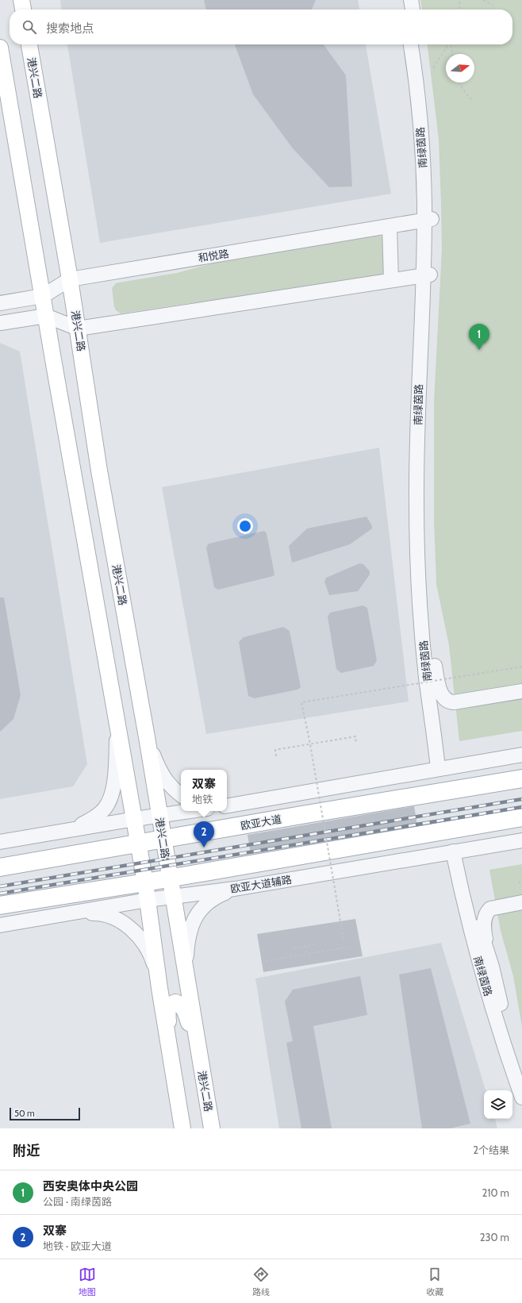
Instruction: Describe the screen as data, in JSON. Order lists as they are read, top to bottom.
{
  "streets": {
    "main road": ["港兴二路", "欧亚大道"],
    "street": ["南绿茵路", "和悦路", "欧亚大道辅路"]
  },
  "crossings": [
    ["港兴二路", "和悦路"],
    ["港兴二路", "欧亚大道"],
    ["港兴二路", "欧亚大道辅路"],
    ["南绿茵路", "和悦路"],
    ["南绿茵路", "欧亚大道辅路"]
  ],
  "scale_bar": "50 m",
  "north": "right",
  "page": {
    "search": "搜索地点",
    "pins": ["1", "2"],
    "popup": ["双寨", "地铁"],
    "scale": "50 m",
    "heading": ["附近", "2个结果"],
    "list": [
      {
        "mark": "1",
        "name": "西安奥体中央公园",
        "note": "公园 · 南绿茵路",
        "value": "210 m"
      },
      {
        "mark": "2",
        "name": "双寨",
        "note": "地铁 · 欧亚大道",
        "value": "230 m"
      }
    ],
    "nav": ["地图", "路线", "收藏"]
  }
}
